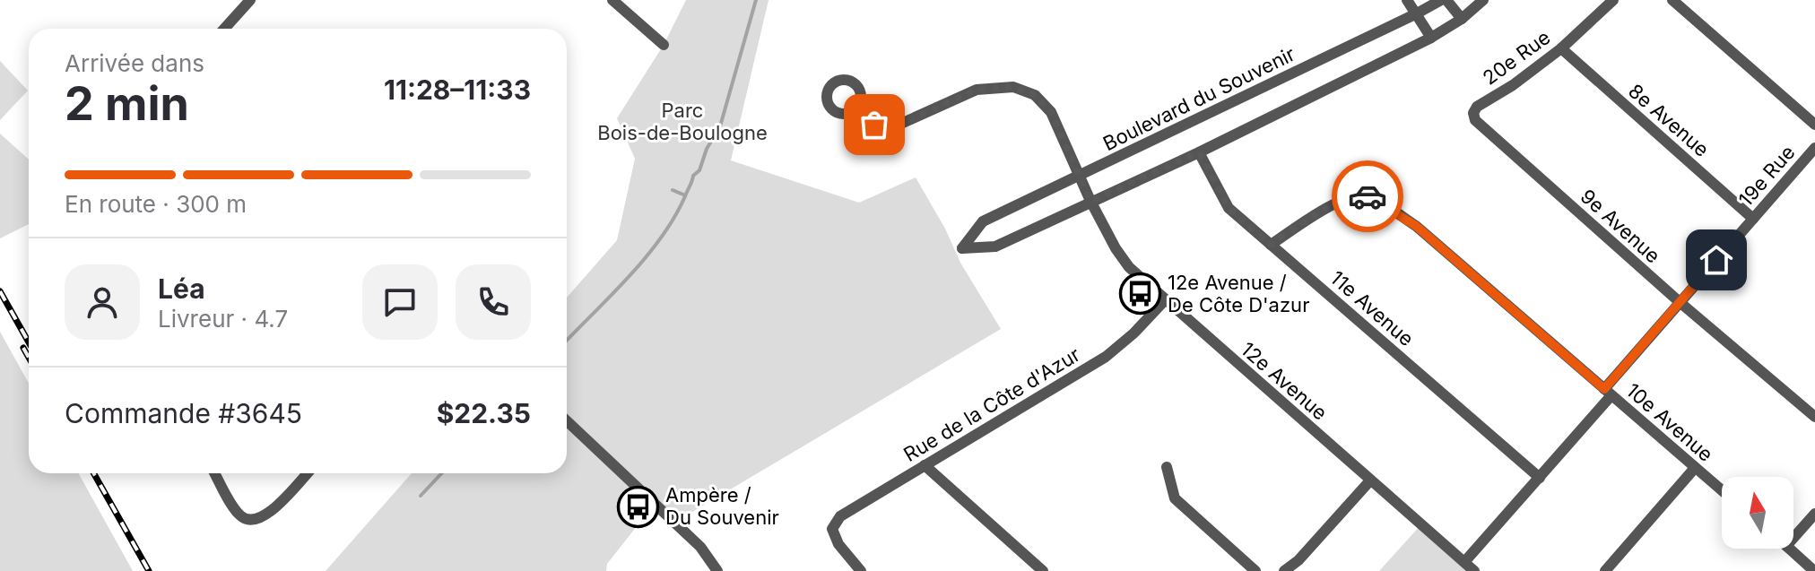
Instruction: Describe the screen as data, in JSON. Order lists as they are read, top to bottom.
{
  "streets": {
    "street": [
      "20e Rue",
      "Boulevard du Souvenir",
      "8e Avenue",
      "19e Rue",
      "9e Avenue",
      "11e Avenue",
      "12e Avenue",
      "Rue de la Côte d'Azur",
      "10e Avenue"
    ]
  },
  "crossings": [
    ["20e Rue", "8e Avenue"],
    ["20e Rue", "9e Avenue"],
    ["Boulevard du Souvenir", "11e Avenue"],
    ["Boulevard du Souvenir", "12e Avenue"],
    ["8e Avenue", "19e Rue"],
    ["19e Rue", "9e Avenue"],
    ["19e Rue", "11e Avenue"],
    ["19e Rue", "12e Avenue"],
    ["19e Rue", "10e Avenue"],
    ["11e Avenue", "10e Avenue"],
    ["12e Avenue", "Rue de la Côte d'Azur"]
  ],
  "parks": ["Parc Bois-de-Boulogne"],
  "places": {
    "bus stop": ["12e Avenue / De Côte D'azur", "Ampère / Du Souvenir"]
  },
  "north": "top",
  "page": {
    "heading": ["2 min", "Arrivée dans", "11:28–11:33"],
    "panel": [
      "Léa",
      "Livreur · 4.7",
      "Commande #3645",
      "$22.35"
    ],
    "bar": "En route · 300 m"
  }
}
